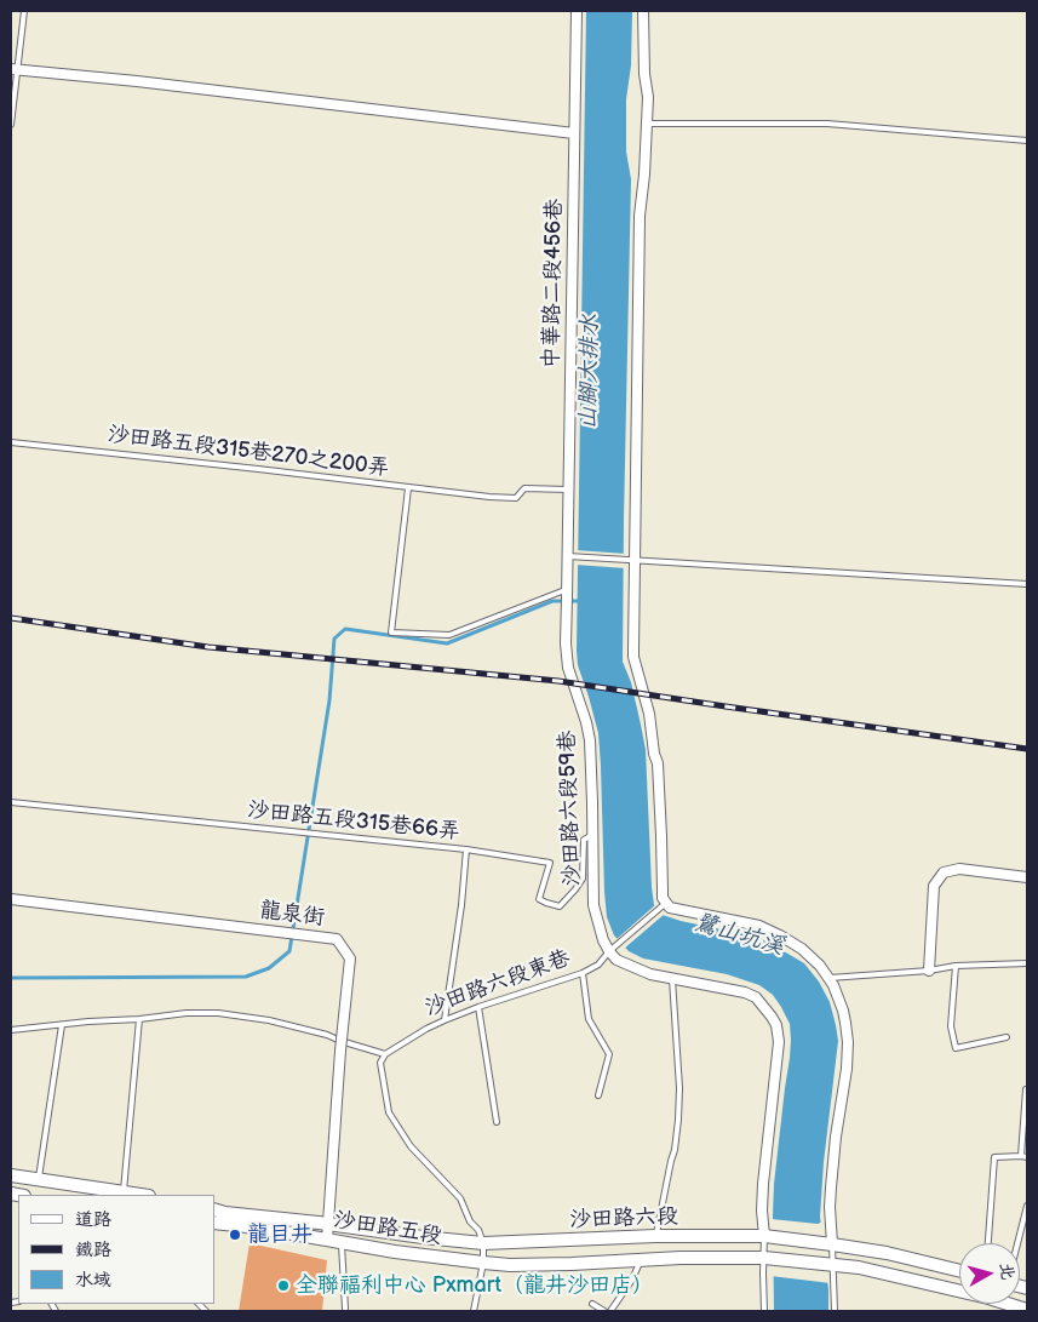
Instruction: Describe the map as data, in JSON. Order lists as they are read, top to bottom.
{
  "streets": {
    "street": [
      "中華路二段456巷",
      "沙田路六段59巷",
      "龍泉街",
      "沙田路六段",
      "沙田路五段"
    ],
    "lane": ["沙田路五段315巷270之200弄", "沙田路五段315巷66弄", "沙田路六段東巷"]
  },
  "crossings": [
    ["中華路二段456巷", "沙田路六段59巷"],
    ["沙田路五段315巷270之200弄", "沙田路六段59巷"],
    ["沙田路六段59巷", "沙田路五段315巷66弄"],
    ["沙田路六段59巷", "沙田路六段東巷"],
    ["龍泉街", "沙田路五段"],
    ["沙田路六段", "沙田路五段"]
  ],
  "water": ["山腳大排水", "鷺山坑溪"],
  "places": ["龍目井", "全聯福利中心 Pxmart（龍井沙田店）"],
  "legend": ["道路", "鐵路", "水域"],
  "north": "right"
}
